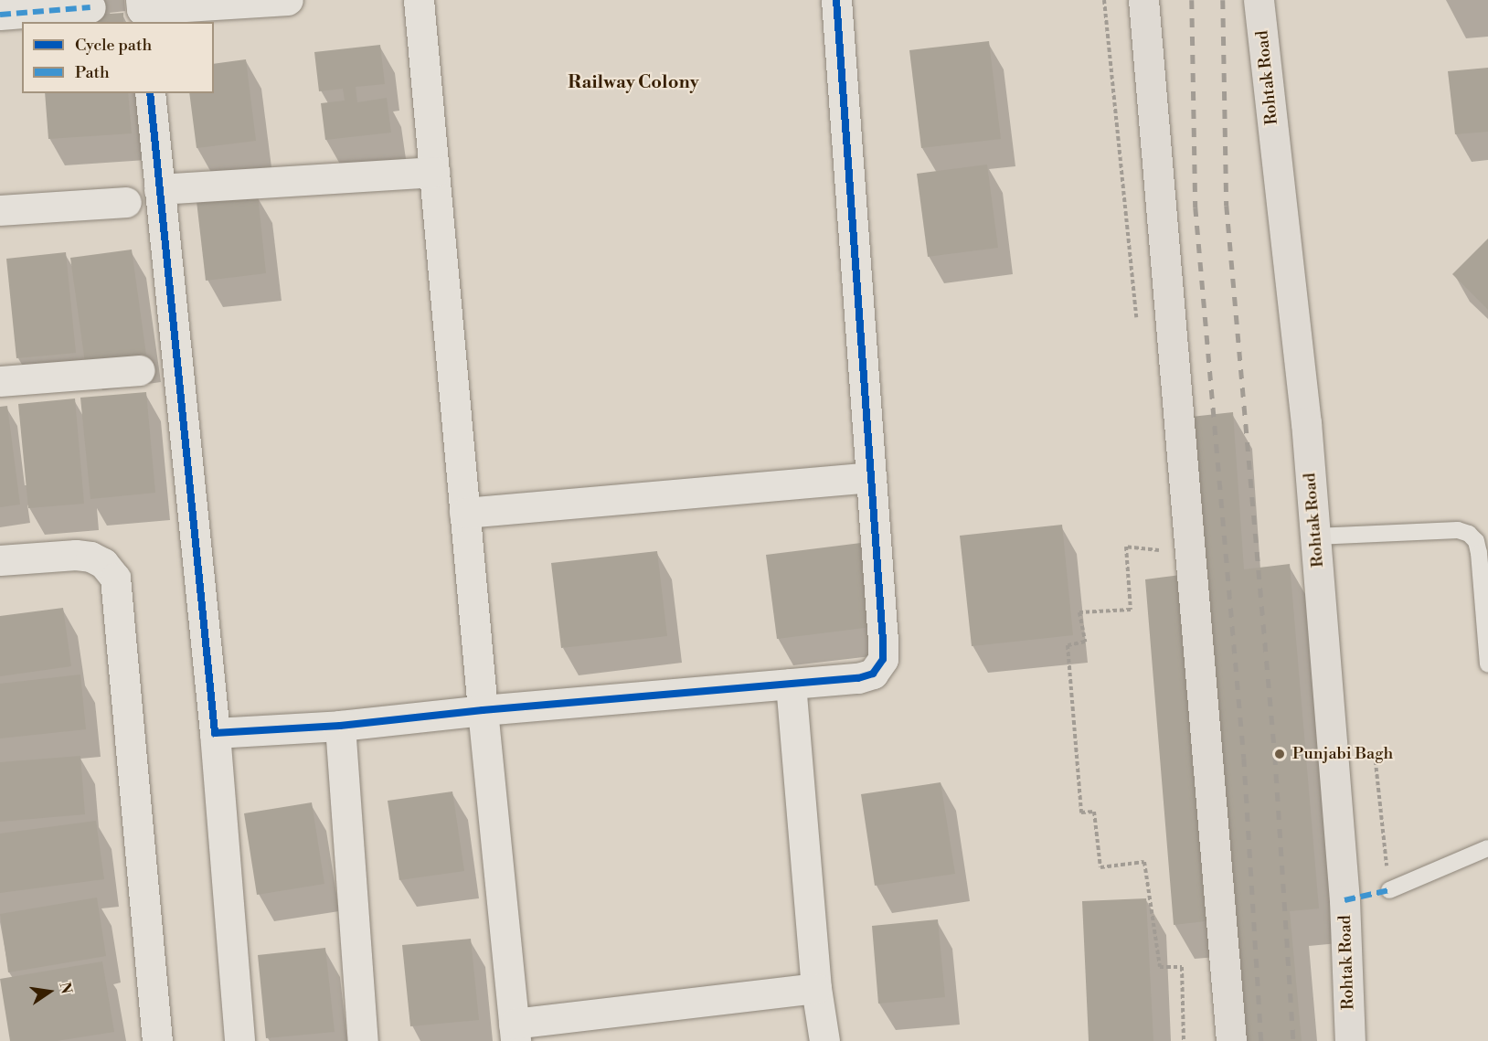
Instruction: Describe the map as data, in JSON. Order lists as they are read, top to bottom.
{
  "streets": {
    "main road": ["Rohtak Road"]
  },
  "districts": ["Railway Colony"],
  "places": ["Punjabi Bagh"],
  "legend": ["Cycle path", "Path"],
  "north": "right"
}
